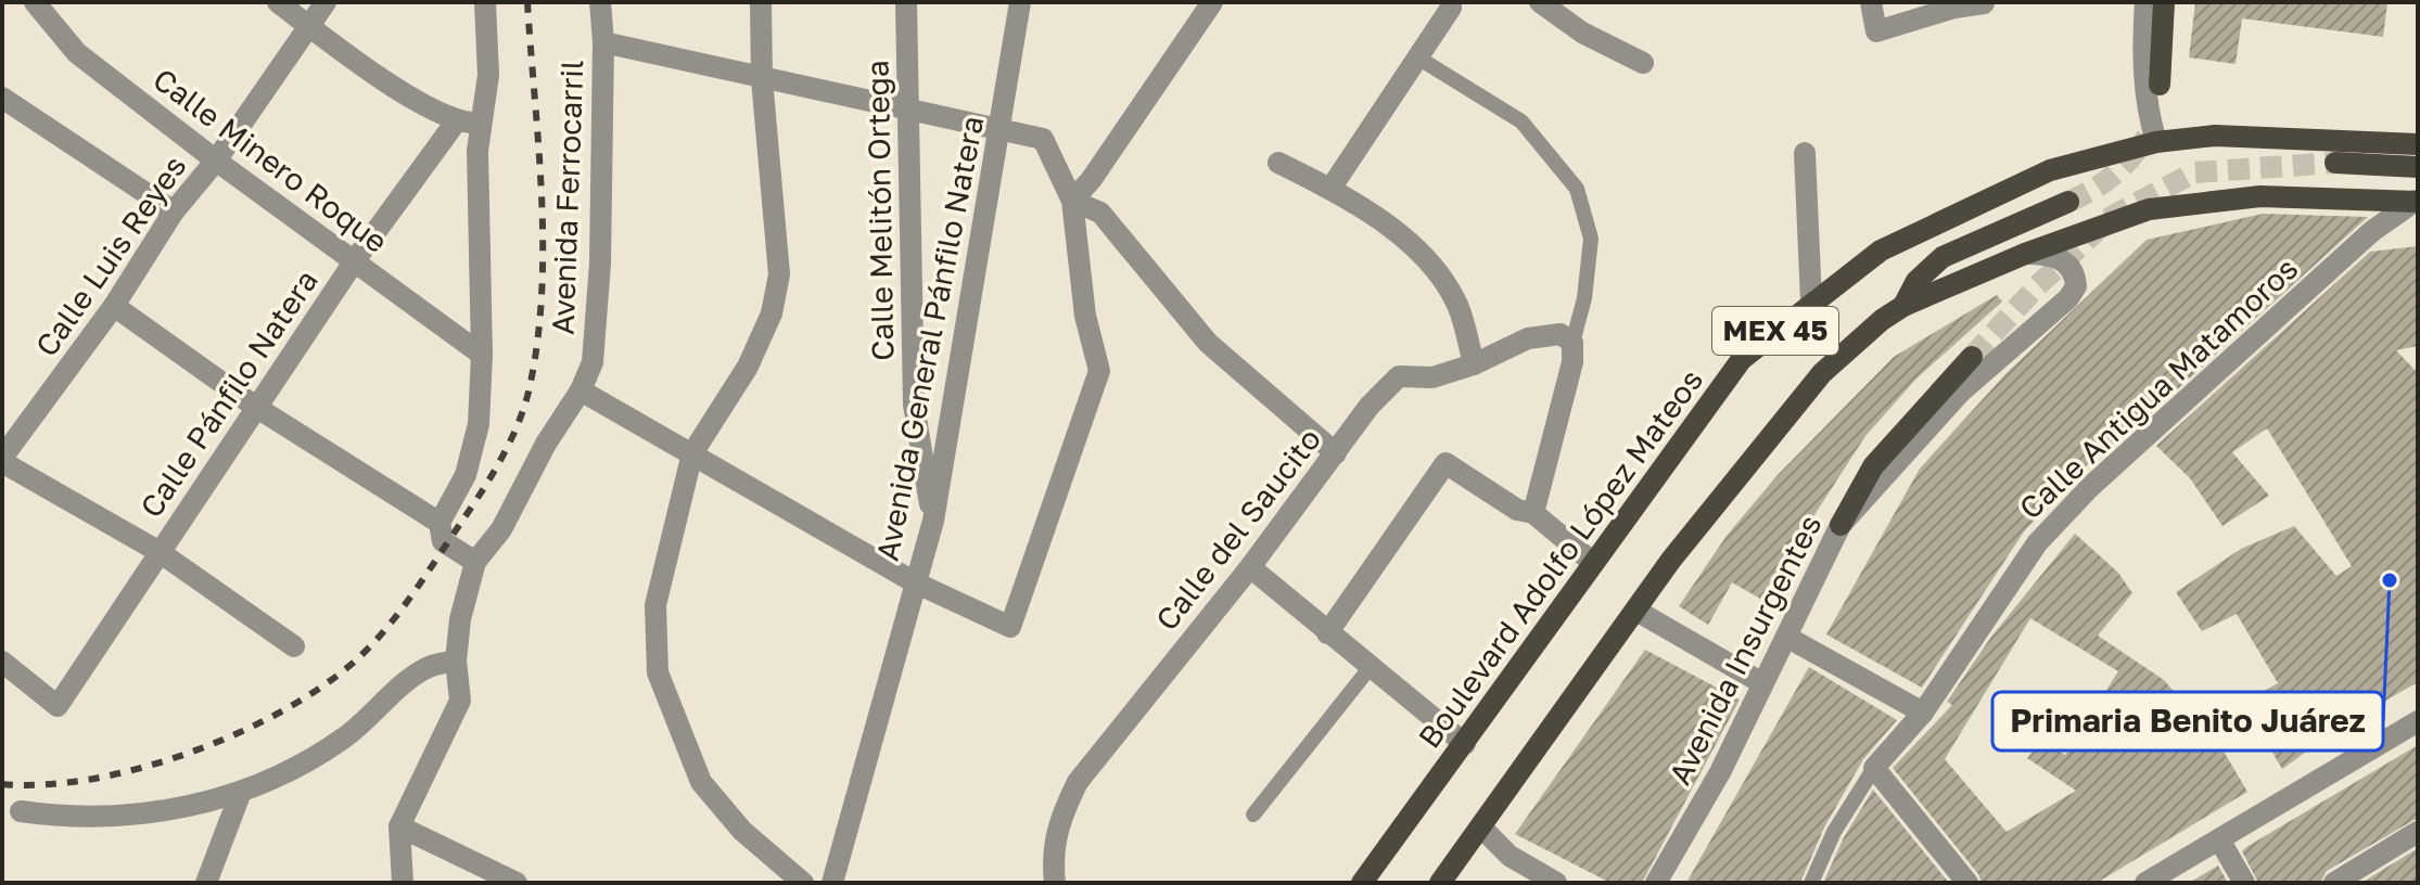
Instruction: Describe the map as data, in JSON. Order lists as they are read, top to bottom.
{
  "streets": {
    "main road": ["MEX 45", "Boulevard Adolfo López Mateos"],
    "street": [
      "Calle Minero Roque",
      "Avenida Ferrocarril",
      "Calle Melitón Ortega",
      "Calle Luis Reyes",
      "Avenida General Pánfilo Natera",
      "Calle Antigua Matamoros",
      "Calle Pánfilo Natera",
      "Calle del Saucito",
      "Avenida Insurgentes"
    ]
  },
  "crossings": [
    ["Calle Minero Roque", "Calle Luis Reyes"],
    ["Calle Minero Roque", "Calle Pánfilo Natera"],
    ["Calle Melitón Ortega", "Avenida General Pánfilo Natera"],
    ["MEX 45", "Calle Antigua Matamoros"],
    ["MEX 45", "Avenida Insurgentes"]
  ],
  "places": ["Primaria Benito Juárez"]
}
